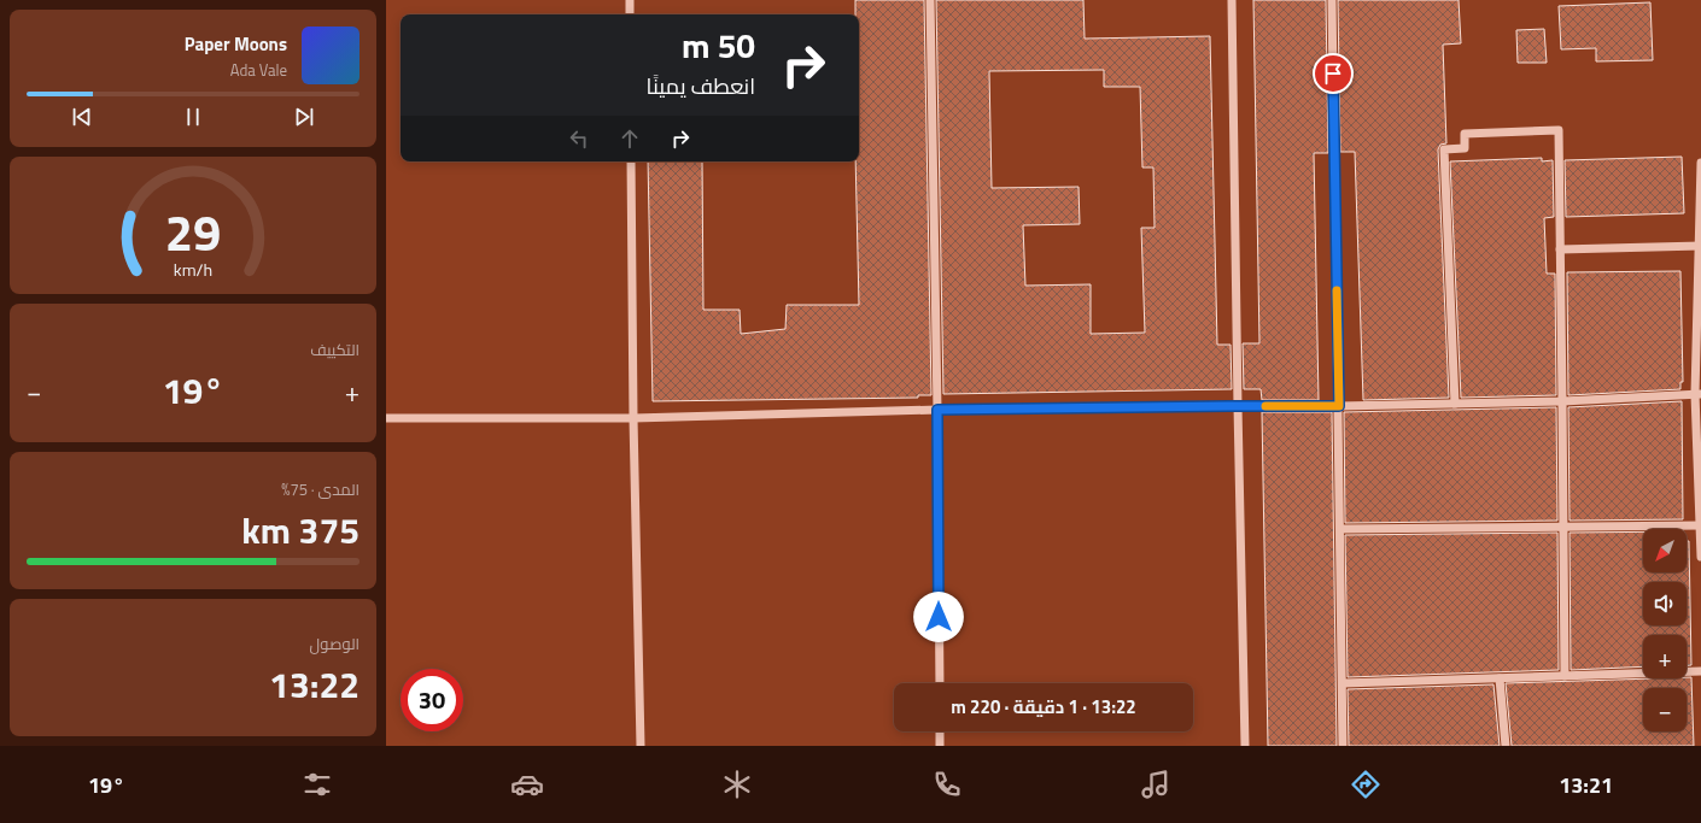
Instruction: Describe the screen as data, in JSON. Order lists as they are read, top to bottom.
{
  "north": "bottom left",
  "page": {
    "turn": ["50 m", "انعطف يمينًا"],
    "song": ["Paper Moons", "Ada Vale"],
    "tile": [
      "التكييف",
      ["المدى · 75%", "375 km"],
      ["الوصول", "13:22"]
    ],
    "heat": ["−", "19°", "+"],
    "map_buttons": ["+", "−"],
    "limit": "30",
    "trip": "13:22 · 1 دقيقة · 220 m",
    "tabs": ["13:21", "19°"],
    "gauge": ["29", "km/h"]
  }
}
